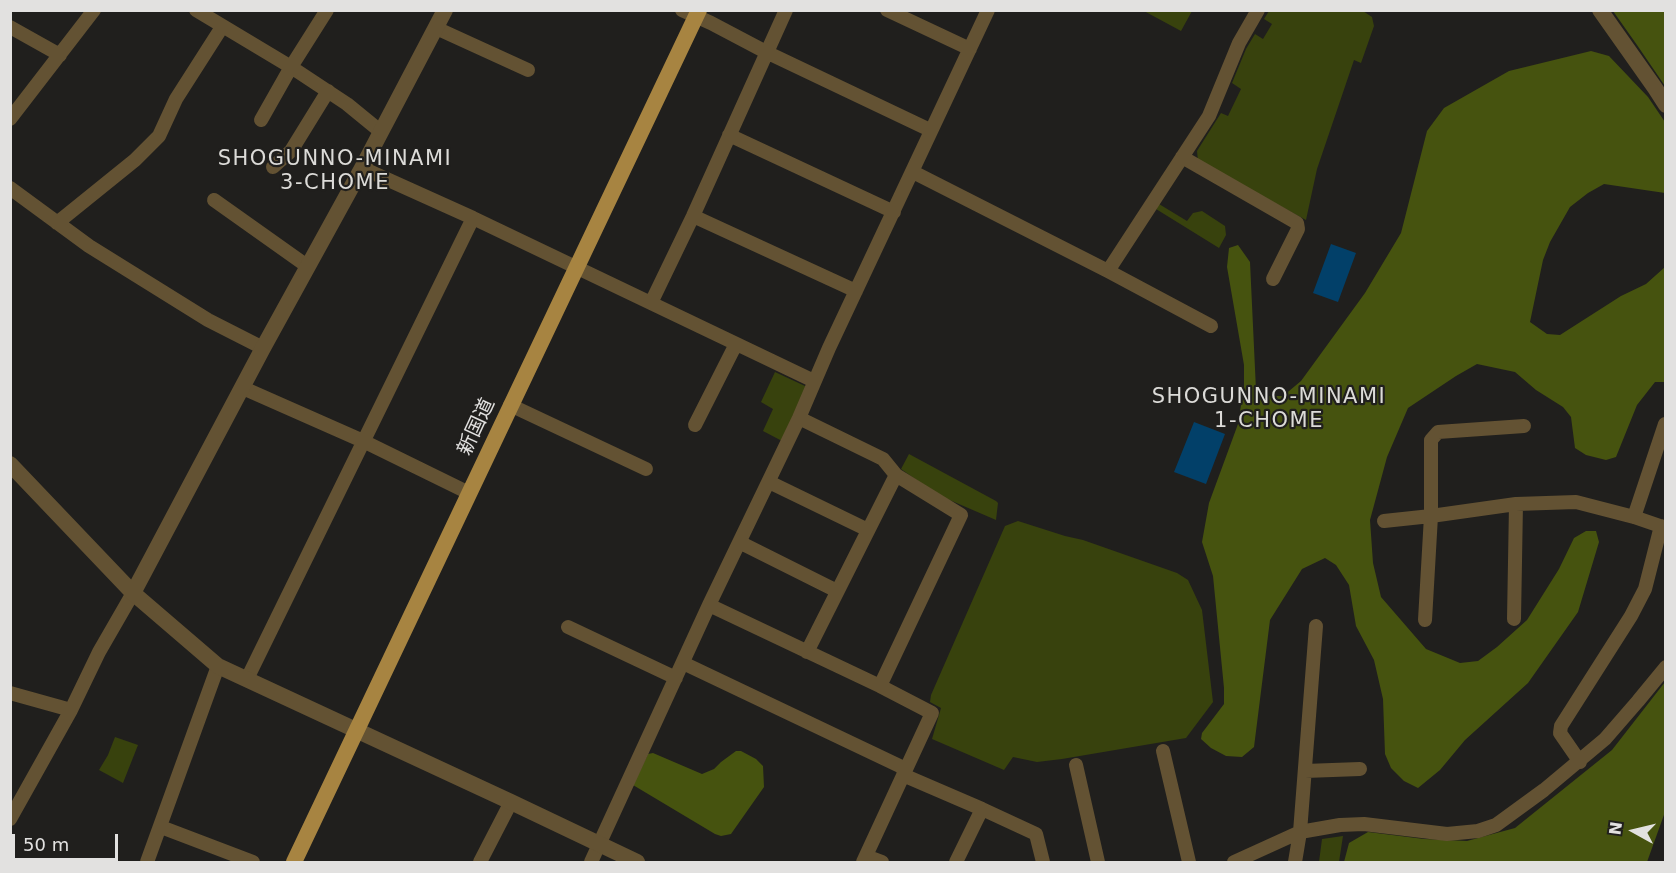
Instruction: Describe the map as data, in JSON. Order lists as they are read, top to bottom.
{
  "streets": {
    "main road": ["新国道"]
  },
  "districts": ["SHOGUNNO-MINAMI 3-CHOME", "SHOGUNNO-MINAMI 1-CHOME"],
  "scale_bar": "50 m",
  "north": "left"
}
